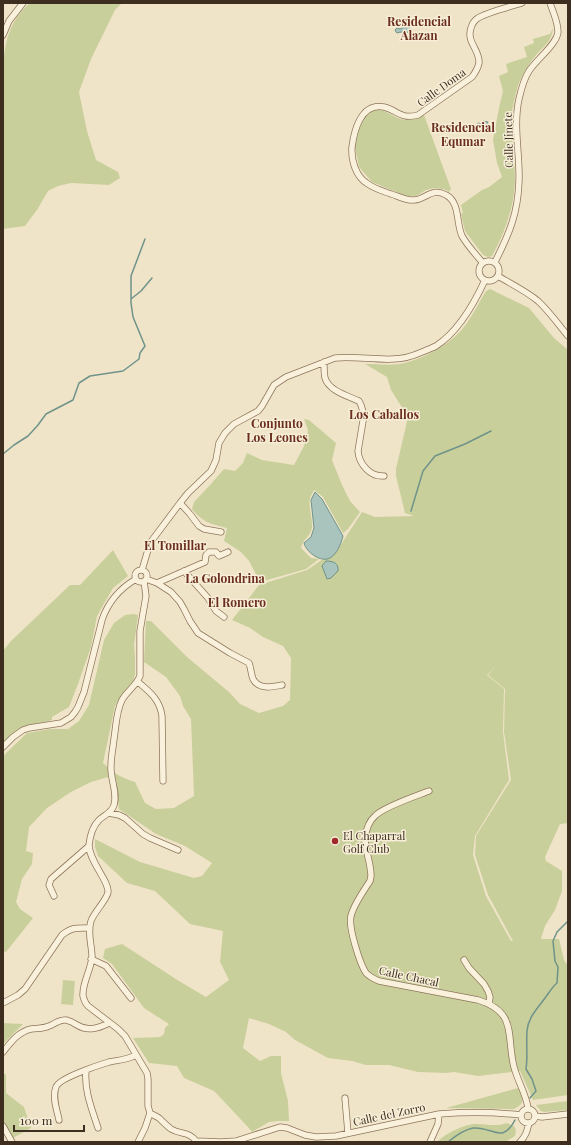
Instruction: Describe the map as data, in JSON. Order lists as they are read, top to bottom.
{
  "streets": {
    "street": [
      "Calle Doma",
      "Calle Jinete",
      "Calle Chacal",
      "Calle del Zorro"
    ]
  },
  "crossings": [
    ["Calle Doma", "Calle Jinete"],
    ["Calle Chacal", "Calle del Zorro"]
  ],
  "districts": [
    "Residencial Alazan",
    "Residencial Equmar",
    "Los Caballos",
    "Conjunto Los Leones",
    "El Tomillar",
    "La Golondrina",
    "El Romero"
  ],
  "places": ["El Chaparral Golf Club"],
  "scale_bar": "100 m"
}
